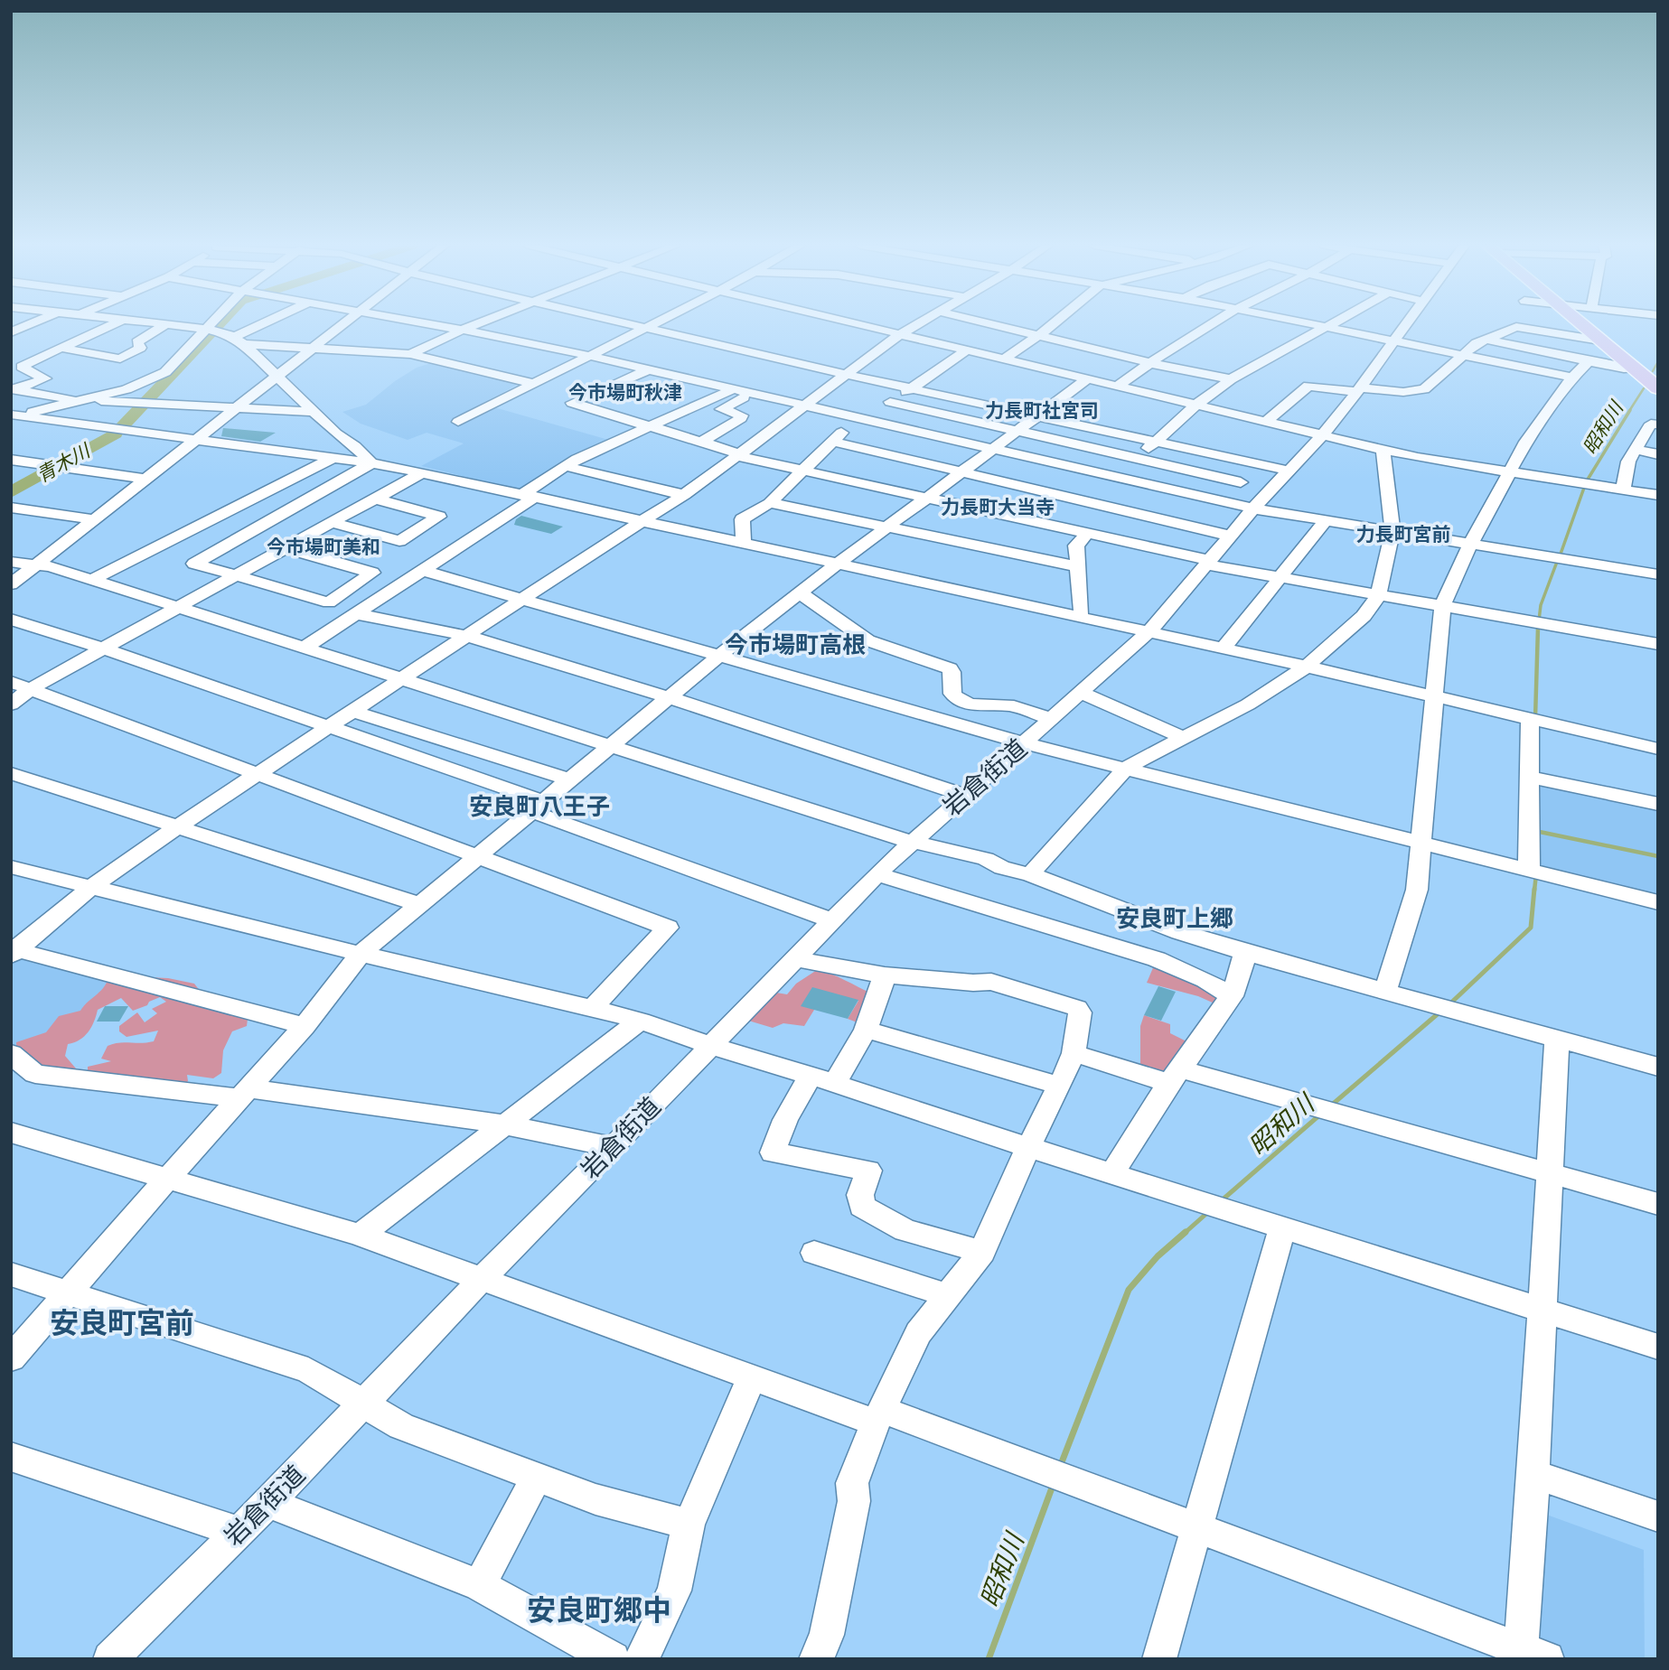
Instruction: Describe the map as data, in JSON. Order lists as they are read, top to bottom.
{
  "streets": {
    "street": ["岩倉街道"]
  },
  "districts": [
    "今市場町秋津",
    "力長町社宮司",
    "力長町大当寺",
    "力長町宮前",
    "今市場町美和",
    "今市場町高根",
    "安良町八王子",
    "安良町上郷",
    "安良町宮前",
    "安良町郷中"
  ],
  "water": ["昭和川", "青木川"]
}
